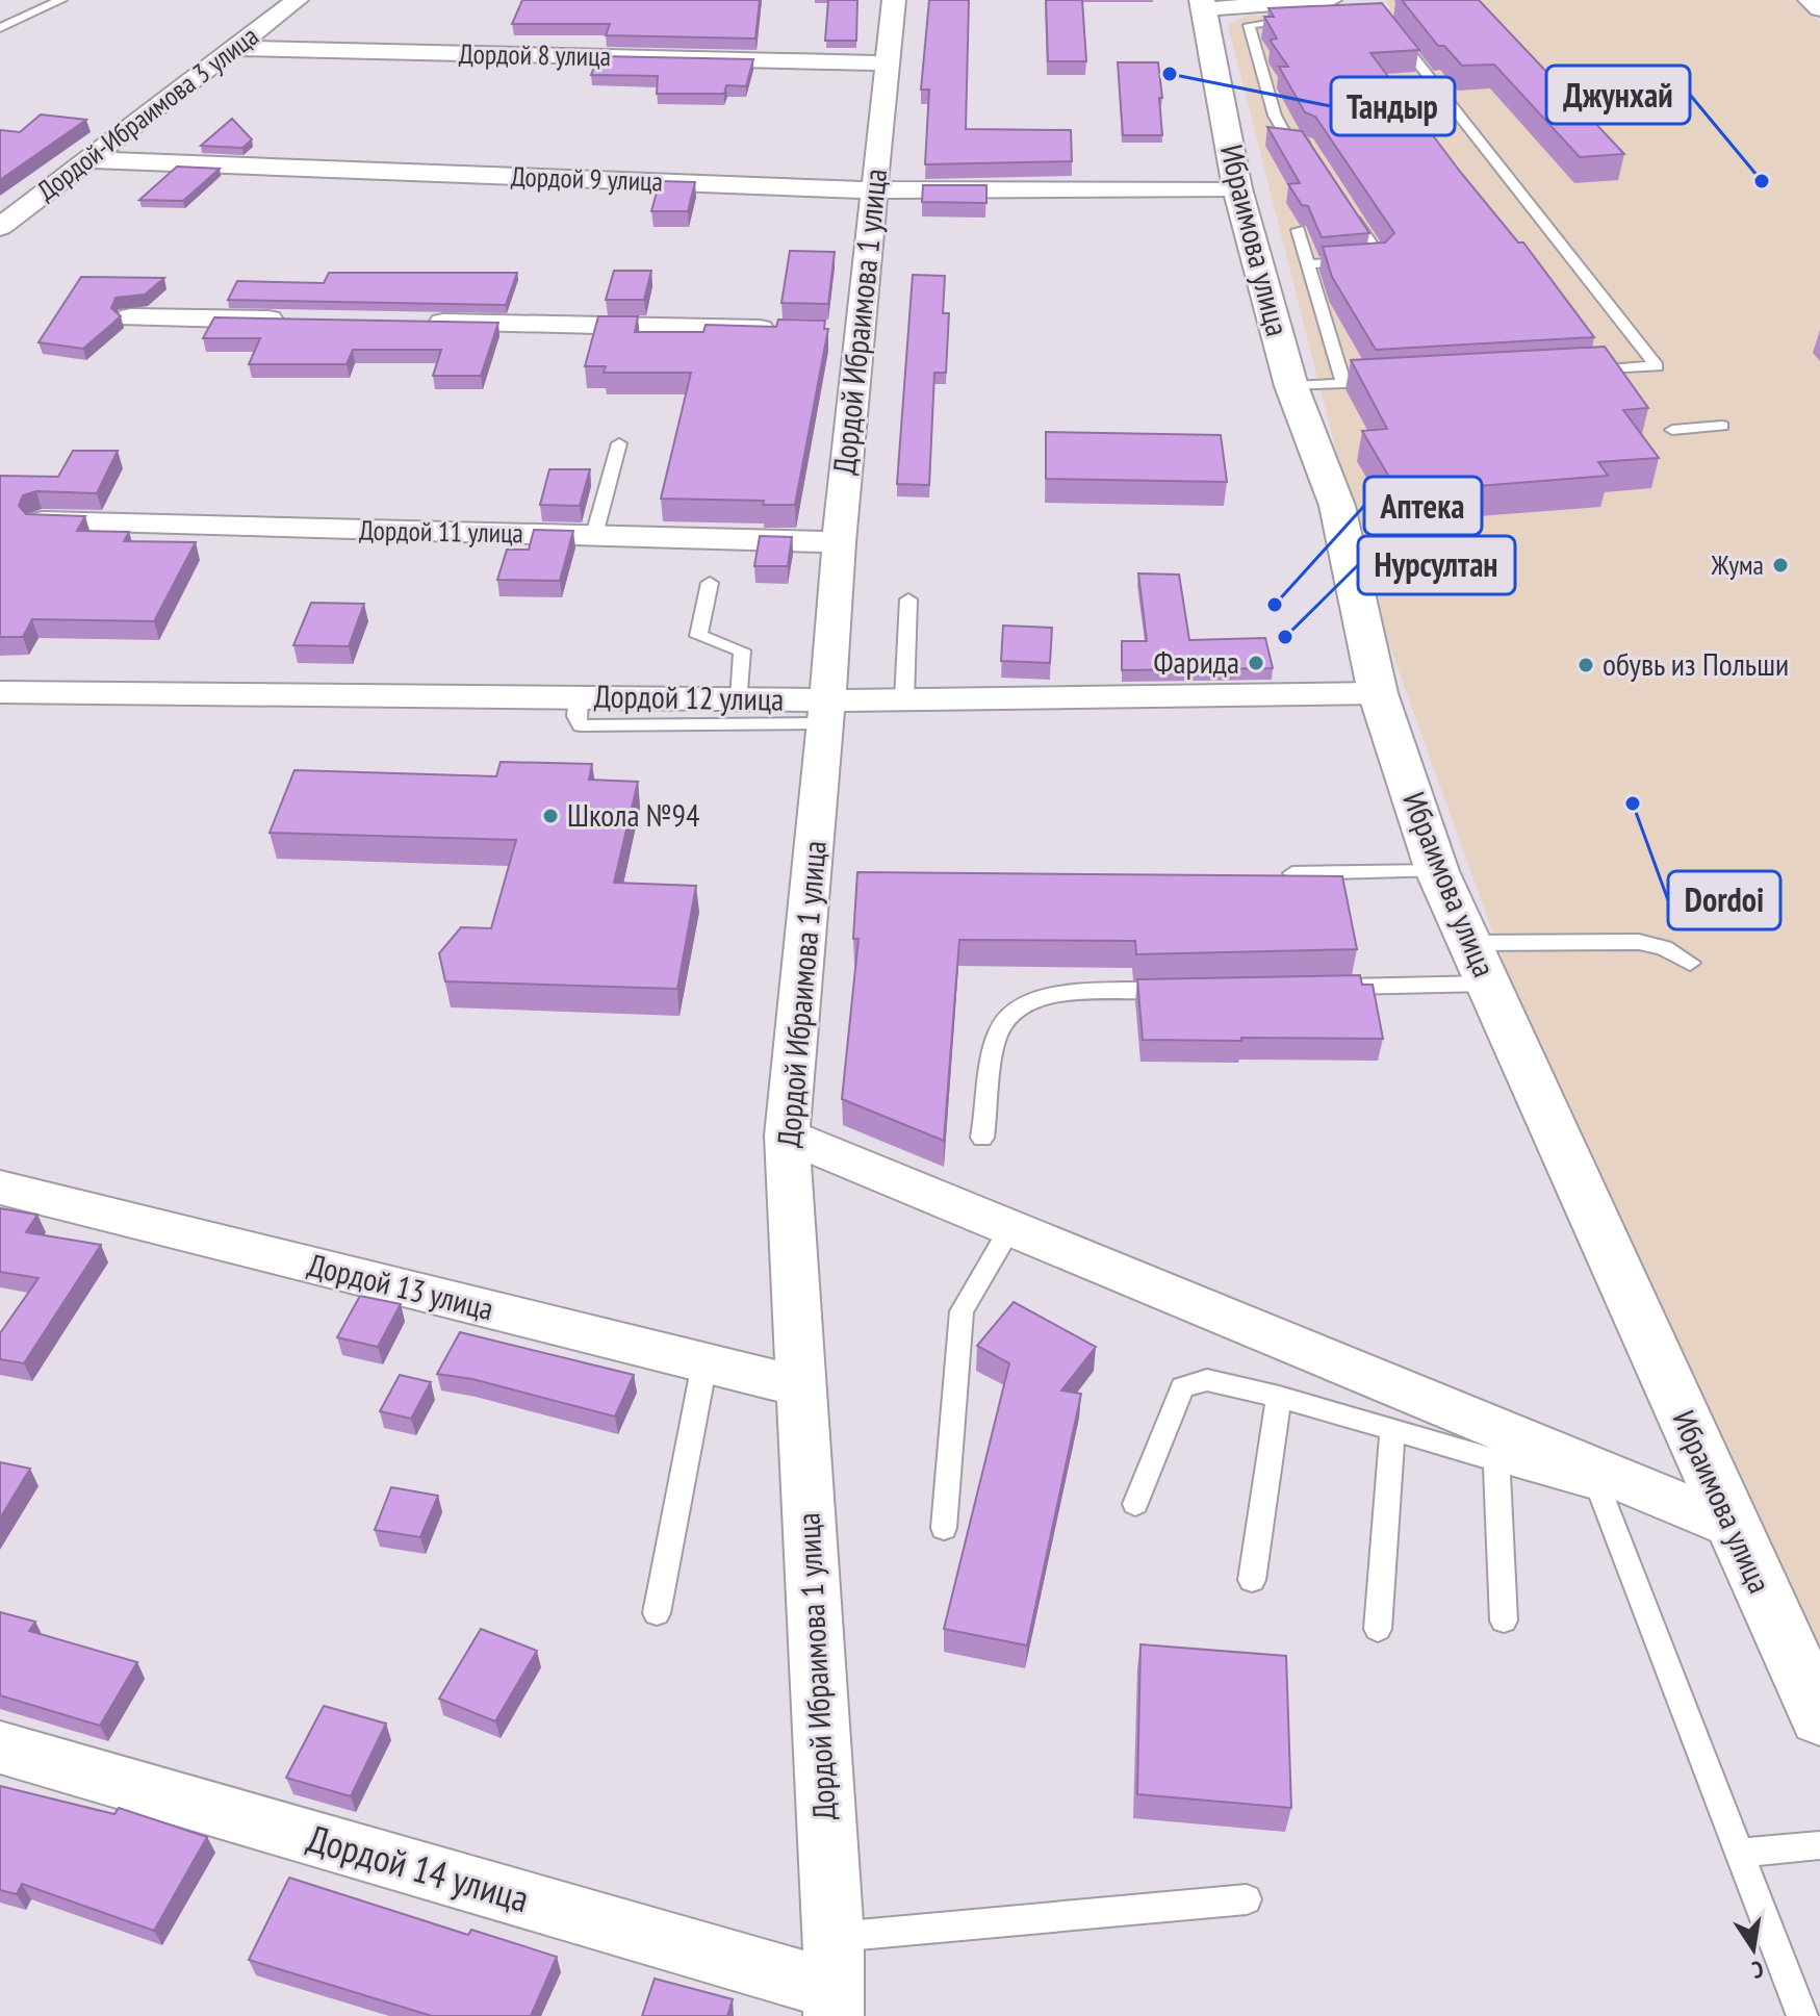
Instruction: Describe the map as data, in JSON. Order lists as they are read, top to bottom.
{
  "streets": {
    "main road": ["Ибраимова улица"],
    "street": [
      "Дордой 8 улица",
      "Дордой-Ибраимова 3 улица",
      "Дордой 9 улица",
      "Дордой Ибраимова 1 улица",
      "Дордой 11 улица",
      "Дордой 12 улица",
      "Дордой 13 улица",
      "Дордой 14 улица"
    ]
  },
  "crossings": [
    ["Дордой 8 улица", "Дордой-Ибраимова 3 улица"],
    ["Дордой 8 улица", "Дордой Ибраимова 1 улица"],
    ["Дордой-Ибраимова 3 улица", "Дордой 9 улица"],
    ["Дордой 9 улица", "Ибраимова улица"],
    ["Дордой 9 улица", "Дордой Ибраимова 1 улица"],
    ["Ибраимова улица", "Дордой 12 улица"],
    ["Дордой Ибраимова 1 улица", "Дордой 11 улица"],
    ["Дордой Ибраимова 1 улица", "Дордой 12 улица"],
    ["Дордой Ибраимова 1 улица", "Дордой 13 улица"],
    ["Дордой Ибраимова 1 улица", "Дордой 14 улица"]
  ],
  "places": [
    "Тандыр",
    "Джунхай",
    "Жума",
    "Аптека",
    "Нурсултан",
    "Фарида",
    "обувь из Польши",
    "Dordoi",
    "Школа №94"
  ],
  "north": "bottom"
}
